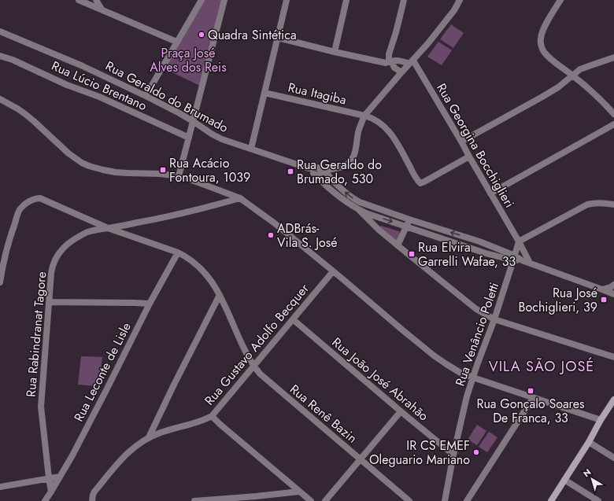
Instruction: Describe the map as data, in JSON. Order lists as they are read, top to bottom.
{
  "streets": {
    "street": [
      "Rua Lúcio Brentano",
      "Rua Itagiba",
      "Rua Geraldo do Brumado",
      "Rua Georgina Bocchiglieri",
      "Rua Rabindranat Tagore",
      "Rua Venâncio Poletti",
      "Rua Gustavo Adolfo Becquer",
      "Rua Leconte de Lisle",
      "Rua João José Abrahão",
      "Rua Renê Bazin"
    ]
  },
  "crossings": [
    ["Rua Itagiba", "Rua Georgina Bocchiglieri"],
    ["Rua Georgina Bocchiglieri", "Rua Venâncio Poletti"],
    ["Rua Rabindranat Tagore", "Rua Leconte de Lisle"],
    ["Rua Rabindranat Tagore", "Rua Renê Bazin"],
    ["Rua Venâncio Poletti", "Rua João José Abrahão"],
    ["Rua Gustavo Adolfo Becquer", "Rua João José Abrahão"],
    ["Rua Gustavo Adolfo Becquer", "Rua Renê Bazin"],
    ["Rua Leconte de Lisle", "Rua Renê Bazin"]
  ],
  "districts": ["VILA SÃO JOSÉ"],
  "parks": ["Praça José Alves dos Reis"],
  "places": {
    "other": ["Quadra Sintética", "ADBrás- Vila S. José", "IR CS EMEF Oleguario Mariano"],
    "transit": [
      "Rua Acácio Fontoura, 1039",
      "Rua Geraldo do Brumado, 530",
      "Rua Elvira Garrelli Wafae, 33",
      "Rua José Bochiglieri, 39",
      "Rua Gonçalo Soares De Franca, 33"
    ]
  },
  "north": "top left"
}
